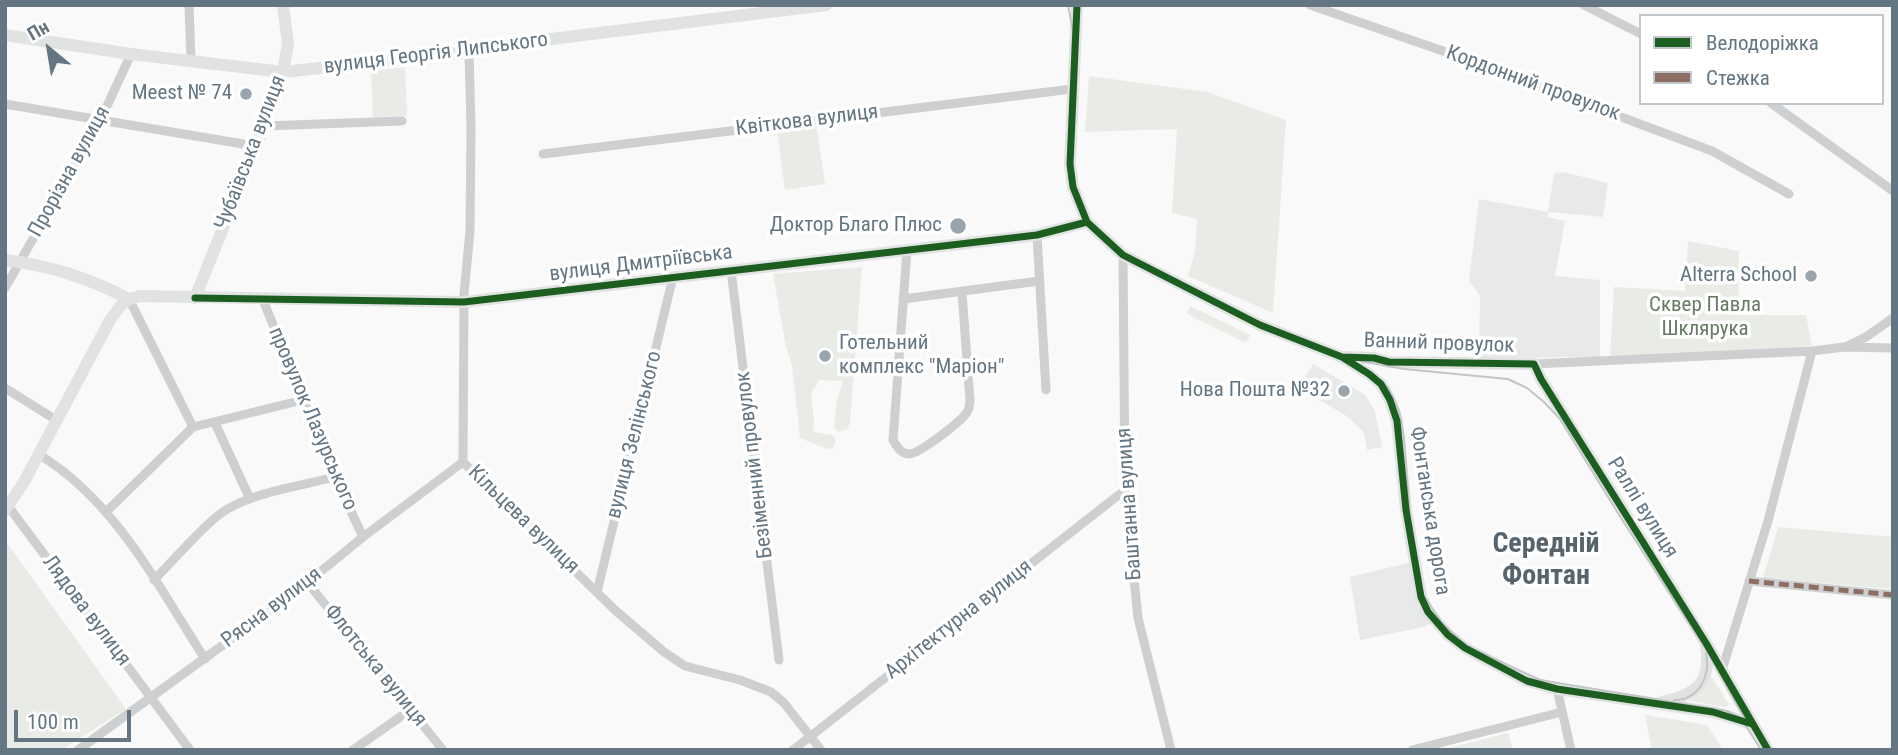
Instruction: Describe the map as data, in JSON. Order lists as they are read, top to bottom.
{
  "streets": {
    "main road": [
      "вулиця Георгія Липського",
      "Чубаївська вулиця",
      "вулиця Дмитріївська",
      "Ванний провулок",
      "Раллі вулиця",
      "Фонтанська дорога"
    ],
    "street": [
      "Кордонний провулок",
      "Квіткова вулиця",
      "Прорізна вулиця",
      "провулок Лазурського",
      "вулиця Зелінського",
      "Безіменний провулок",
      "Баштанна вулиця",
      "Кільцева вулиця",
      "Рясна вулиця",
      "Лядова вулиця",
      "Архітектурна вулиця",
      "Флотська вулиця"
    ]
  },
  "crossings": [
    ["вулиця Георгія Липського", "Чубаївська вулиця"],
    ["вулиця Георгія Липського", "Прорізна вулиця"],
    ["вулиця Георгія Липського", "Кільцева вулиця"],
    ["Квіткова вулиця", "Фонтанська дорога"],
    ["Чубаївська вулиця", "вулиця Дмитріївська"],
    ["вулиця Дмитріївська", "провулок Лазурського"],
    ["вулиця Дмитріївська", "вулиця Зелінського"],
    ["вулиця Дмитріївська", "Безіменний провулок"],
    ["вулиця Дмитріївська", "Фонтанська дорога"],
    ["вулиця Дмитріївська", "Кільцева вулиця"],
    ["Ванний провулок", "Раллі вулиця"],
    ["Ванний провулок", "Фонтанська дорога"],
    ["провулок Лазурського", "Рясна вулиця"],
    ["вулиця Зелінського", "Кільцева вулиця"],
    ["Баштанна вулиця", "Фонтанська дорога"],
    ["Баштанна вулиця", "Архітектурна вулиця"],
    ["Раллі вулиця", "Фонтанська дорога"],
    ["Кільцева вулиця", "Рясна вулиця"],
    ["Кільцева вулиця", "Архітектурна вулиця"],
    ["Рясна вулиця", "Лядова вулиця"],
    ["Рясна вулиця", "Флотська вулиця"]
  ],
  "districts": ["Середній Фонтан"],
  "parks": ["Сквер Павла Шклярука"],
  "places": [
    "Meest № 74",
    "Доктор Благо Плюс",
    "Alterra School",
    "Готельний комплекс \"Маріон\"",
    "Нова Пошта №32"
  ],
  "legend": ["Велодоріжка", "Стежка"],
  "scale_bar": "100 m",
  "north": "top left"
}
